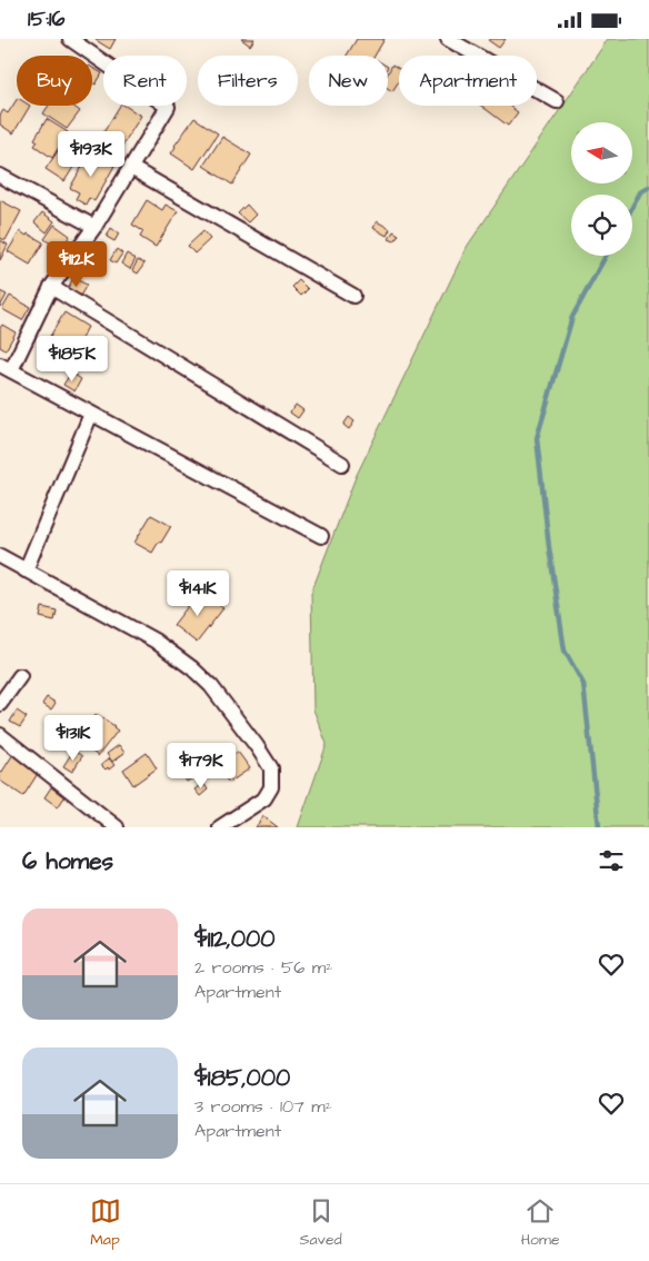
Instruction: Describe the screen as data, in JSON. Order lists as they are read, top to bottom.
{
  "north": "left",
  "page": {
    "status": "15:16",
    "chip": [
      "Buy",
      "Rent",
      "Filters",
      "New",
      "Apartment"
    ],
    "price": [
      "$193K",
      "$112K",
      "$185K",
      "$141K",
      "$131K",
      "$179K"
    ],
    "heading": "6 homes",
    "list": [
      {
        "name": "$112,000",
        "note": "2 rooms · 56 m² · Apartment"
      },
      {
        "name": "$185,000",
        "note": "3 rooms · 107 m² · Apartment"
      }
    ],
    "tabs": ["Map", "Saved", "Home"]
  }
}
